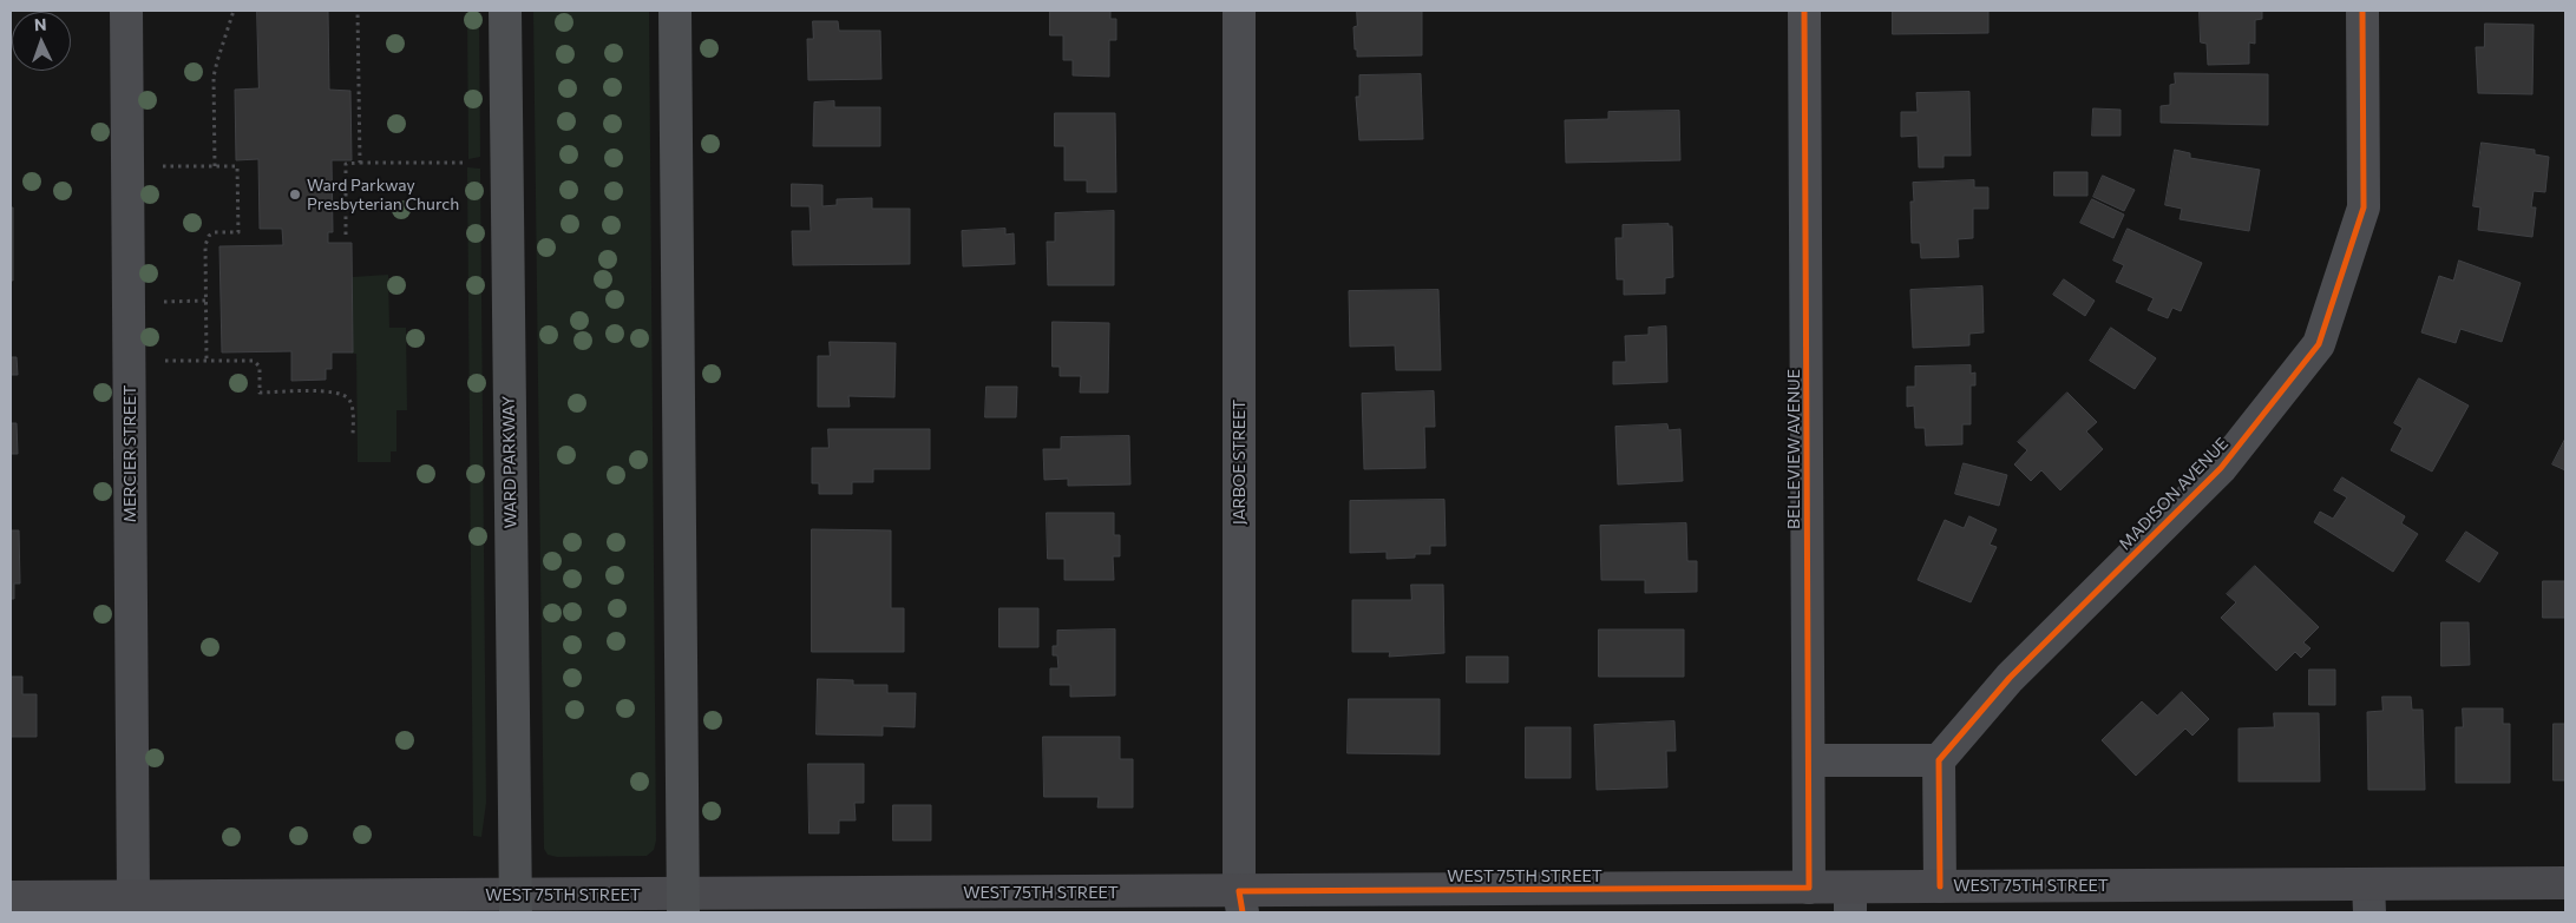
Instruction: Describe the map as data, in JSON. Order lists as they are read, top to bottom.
{
  "streets": {
    "main road": ["WARD PARKWAY", "WEST 75TH STREET"],
    "street": [
      "BELLEVIEW AVENUE",
      "MERCIER STREET",
      "JARBOE STREET",
      "MADISON AVENUE"
    ]
  },
  "crossings": [
    ["BELLEVIEW AVENUE", "WEST 75TH STREET"],
    ["MERCIER STREET", "WEST 75TH STREET"],
    ["WARD PARKWAY", "WEST 75TH STREET"],
    ["JARBOE STREET", "WEST 75TH STREET"]
  ],
  "places": ["Ward Parkway Presbyterian Church"],
  "north": "top"
}
